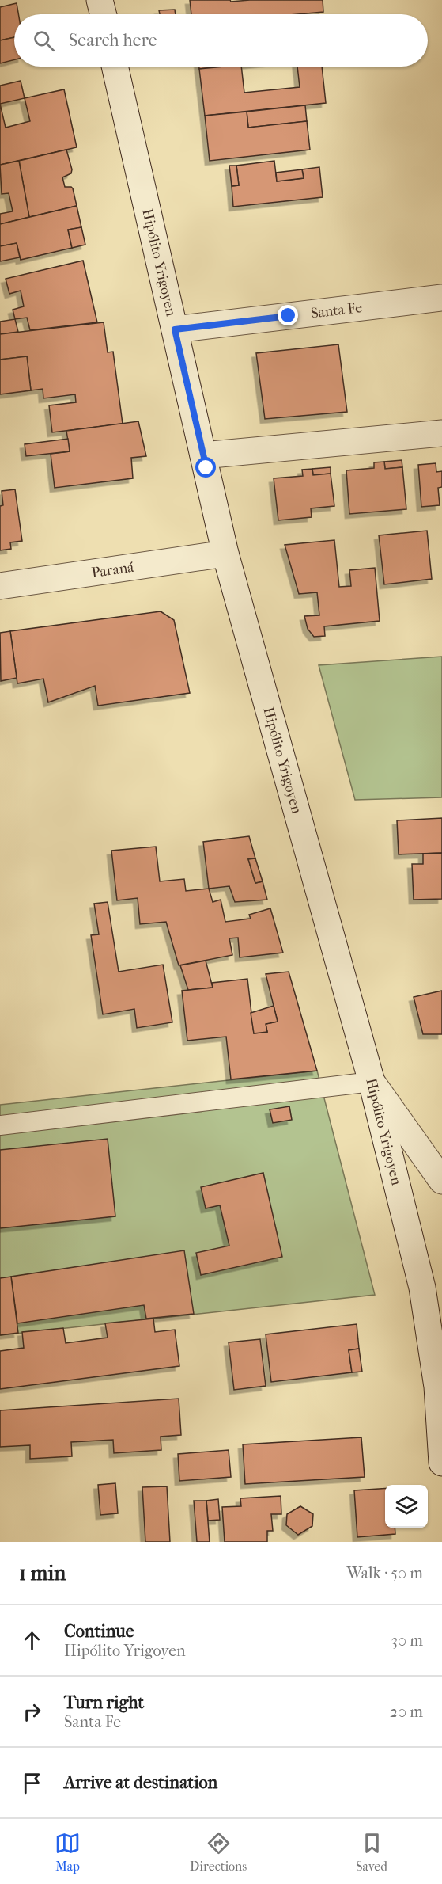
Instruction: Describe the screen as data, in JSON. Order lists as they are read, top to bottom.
{
  "streets": {
    "main road": ["Hipólito Yrigoyen", "Santa Fe", "Paraná"]
  },
  "crossings": [
    ["Hipólito Yrigoyen", "Santa Fe"],
    ["Hipólito Yrigoyen", "Paraná"]
  ],
  "page": {
    "search": "Search here",
    "heading": ["1 min", "Walk · 50 m"],
    "list": [
      ["Continue", "Hipólito Yrigoyen", "30 m"],
      ["Turn right", "Santa Fe", "20 m"],
      "Arrive at destination"
    ],
    "nav": ["Map", "Directions", "Saved"]
  }
}
